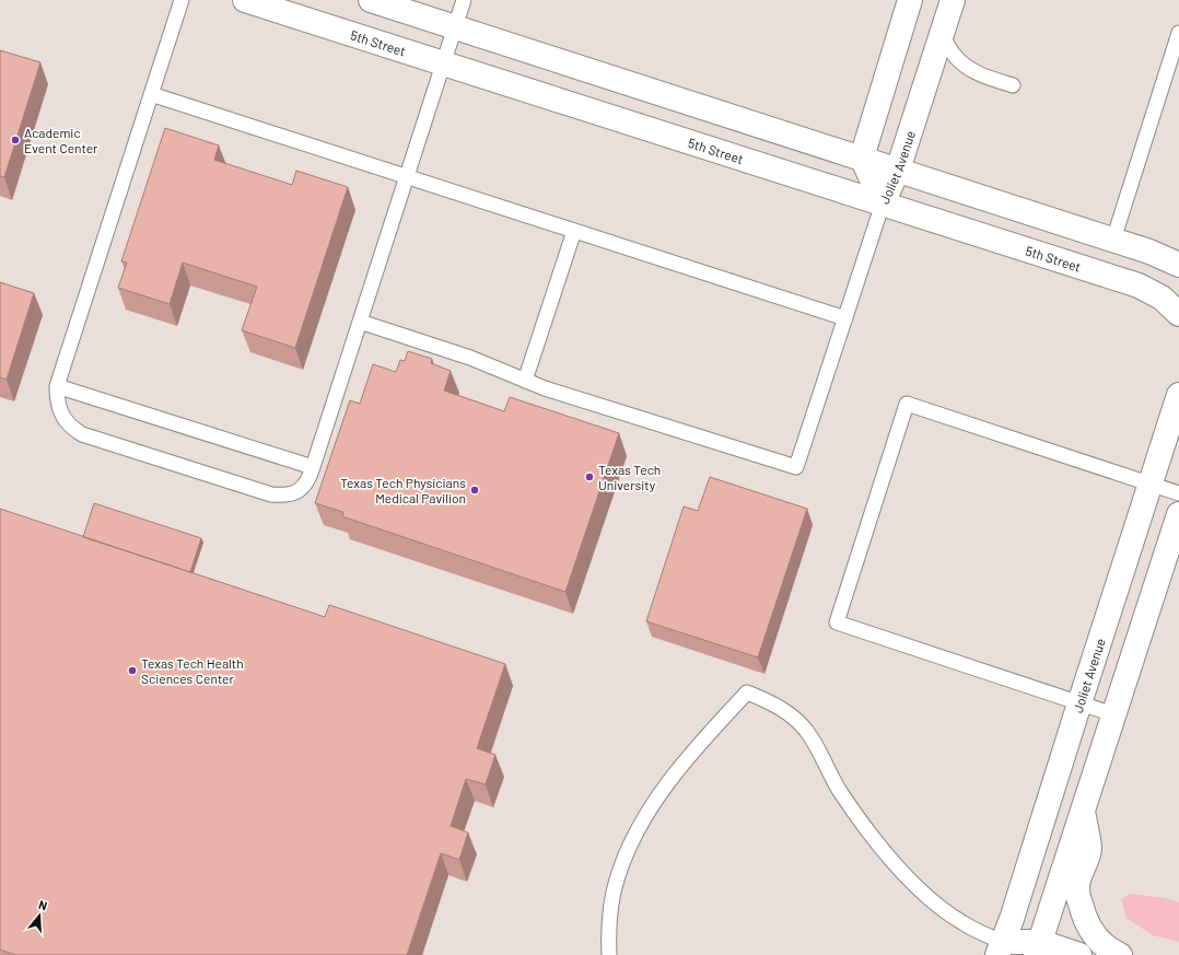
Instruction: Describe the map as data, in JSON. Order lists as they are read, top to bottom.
{
  "streets": {
    "street": ["5th Street", "Joliet Avenue"]
  },
  "crossings": [
    ["5th Street", "Joliet Avenue"]
  ],
  "places": [
    "Academic Event Center",
    "Texas Tech University",
    "Texas Tech Physicians Medical Pavilion",
    "Texas Tech Health Sciences Center"
  ],
  "north": "top"
}
